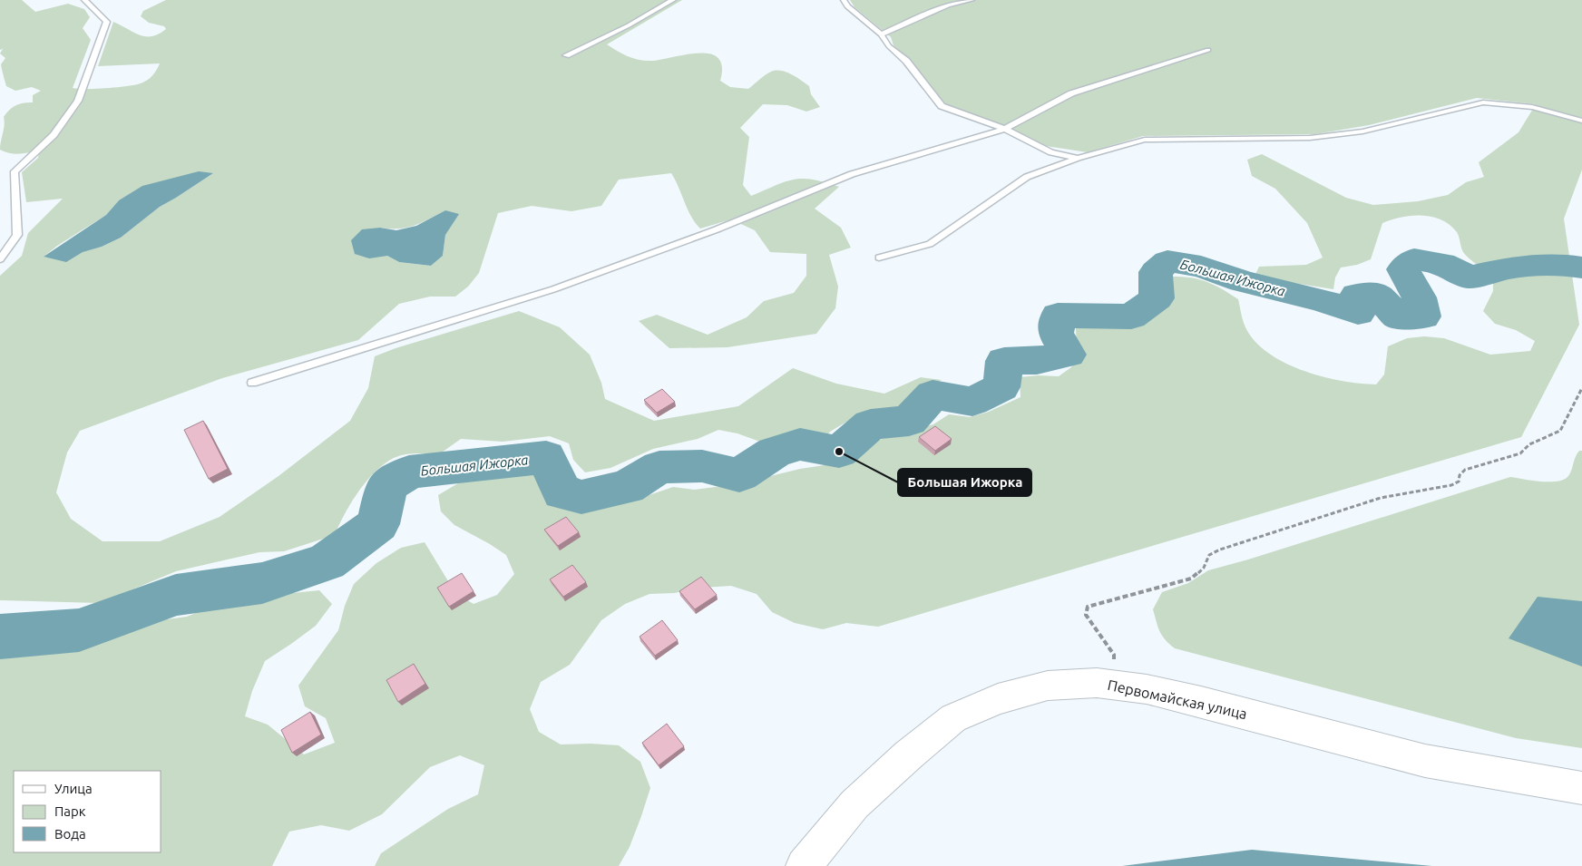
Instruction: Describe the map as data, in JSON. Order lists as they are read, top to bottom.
{
  "streets": {
    "street": ["Первомайская улица"]
  },
  "water": ["Большая Ижорка"],
  "places": ["Большая Ижорка"],
  "legend": ["Улица", "Парк", "Вода"]
}
